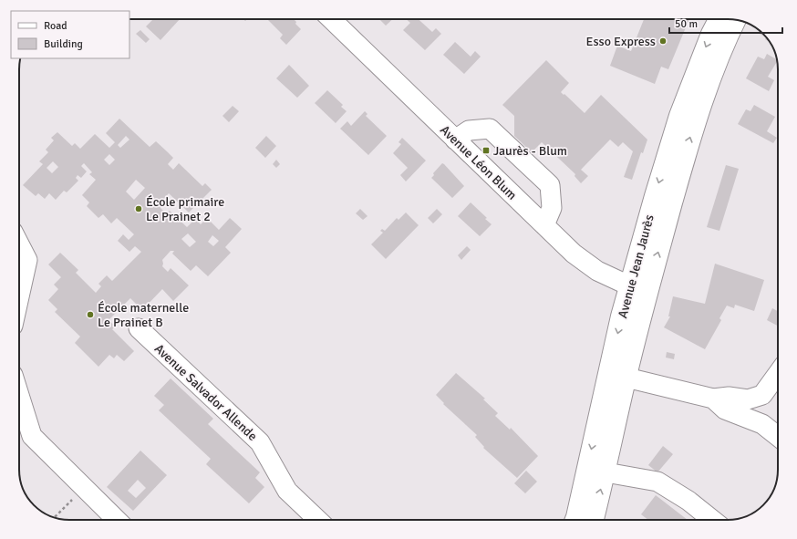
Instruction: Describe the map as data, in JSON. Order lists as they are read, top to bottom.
{
  "streets": {
    "main road": ["Avenue Jean Jaurès"],
    "street": ["Avenue Léon Blum", "Avenue Salvador Allende"]
  },
  "crossings": [
    ["Avenue Léon Blum", "Avenue Jean Jaurès"]
  ],
  "places": {
    "other": ["Esso Express", "École primaire Le Prainet 2", "École maternelle Le Prainet B"],
    "transit": ["Jaurès - Blum"]
  },
  "legend": ["Road", "Building"],
  "scale_bar": "50 m"
}
